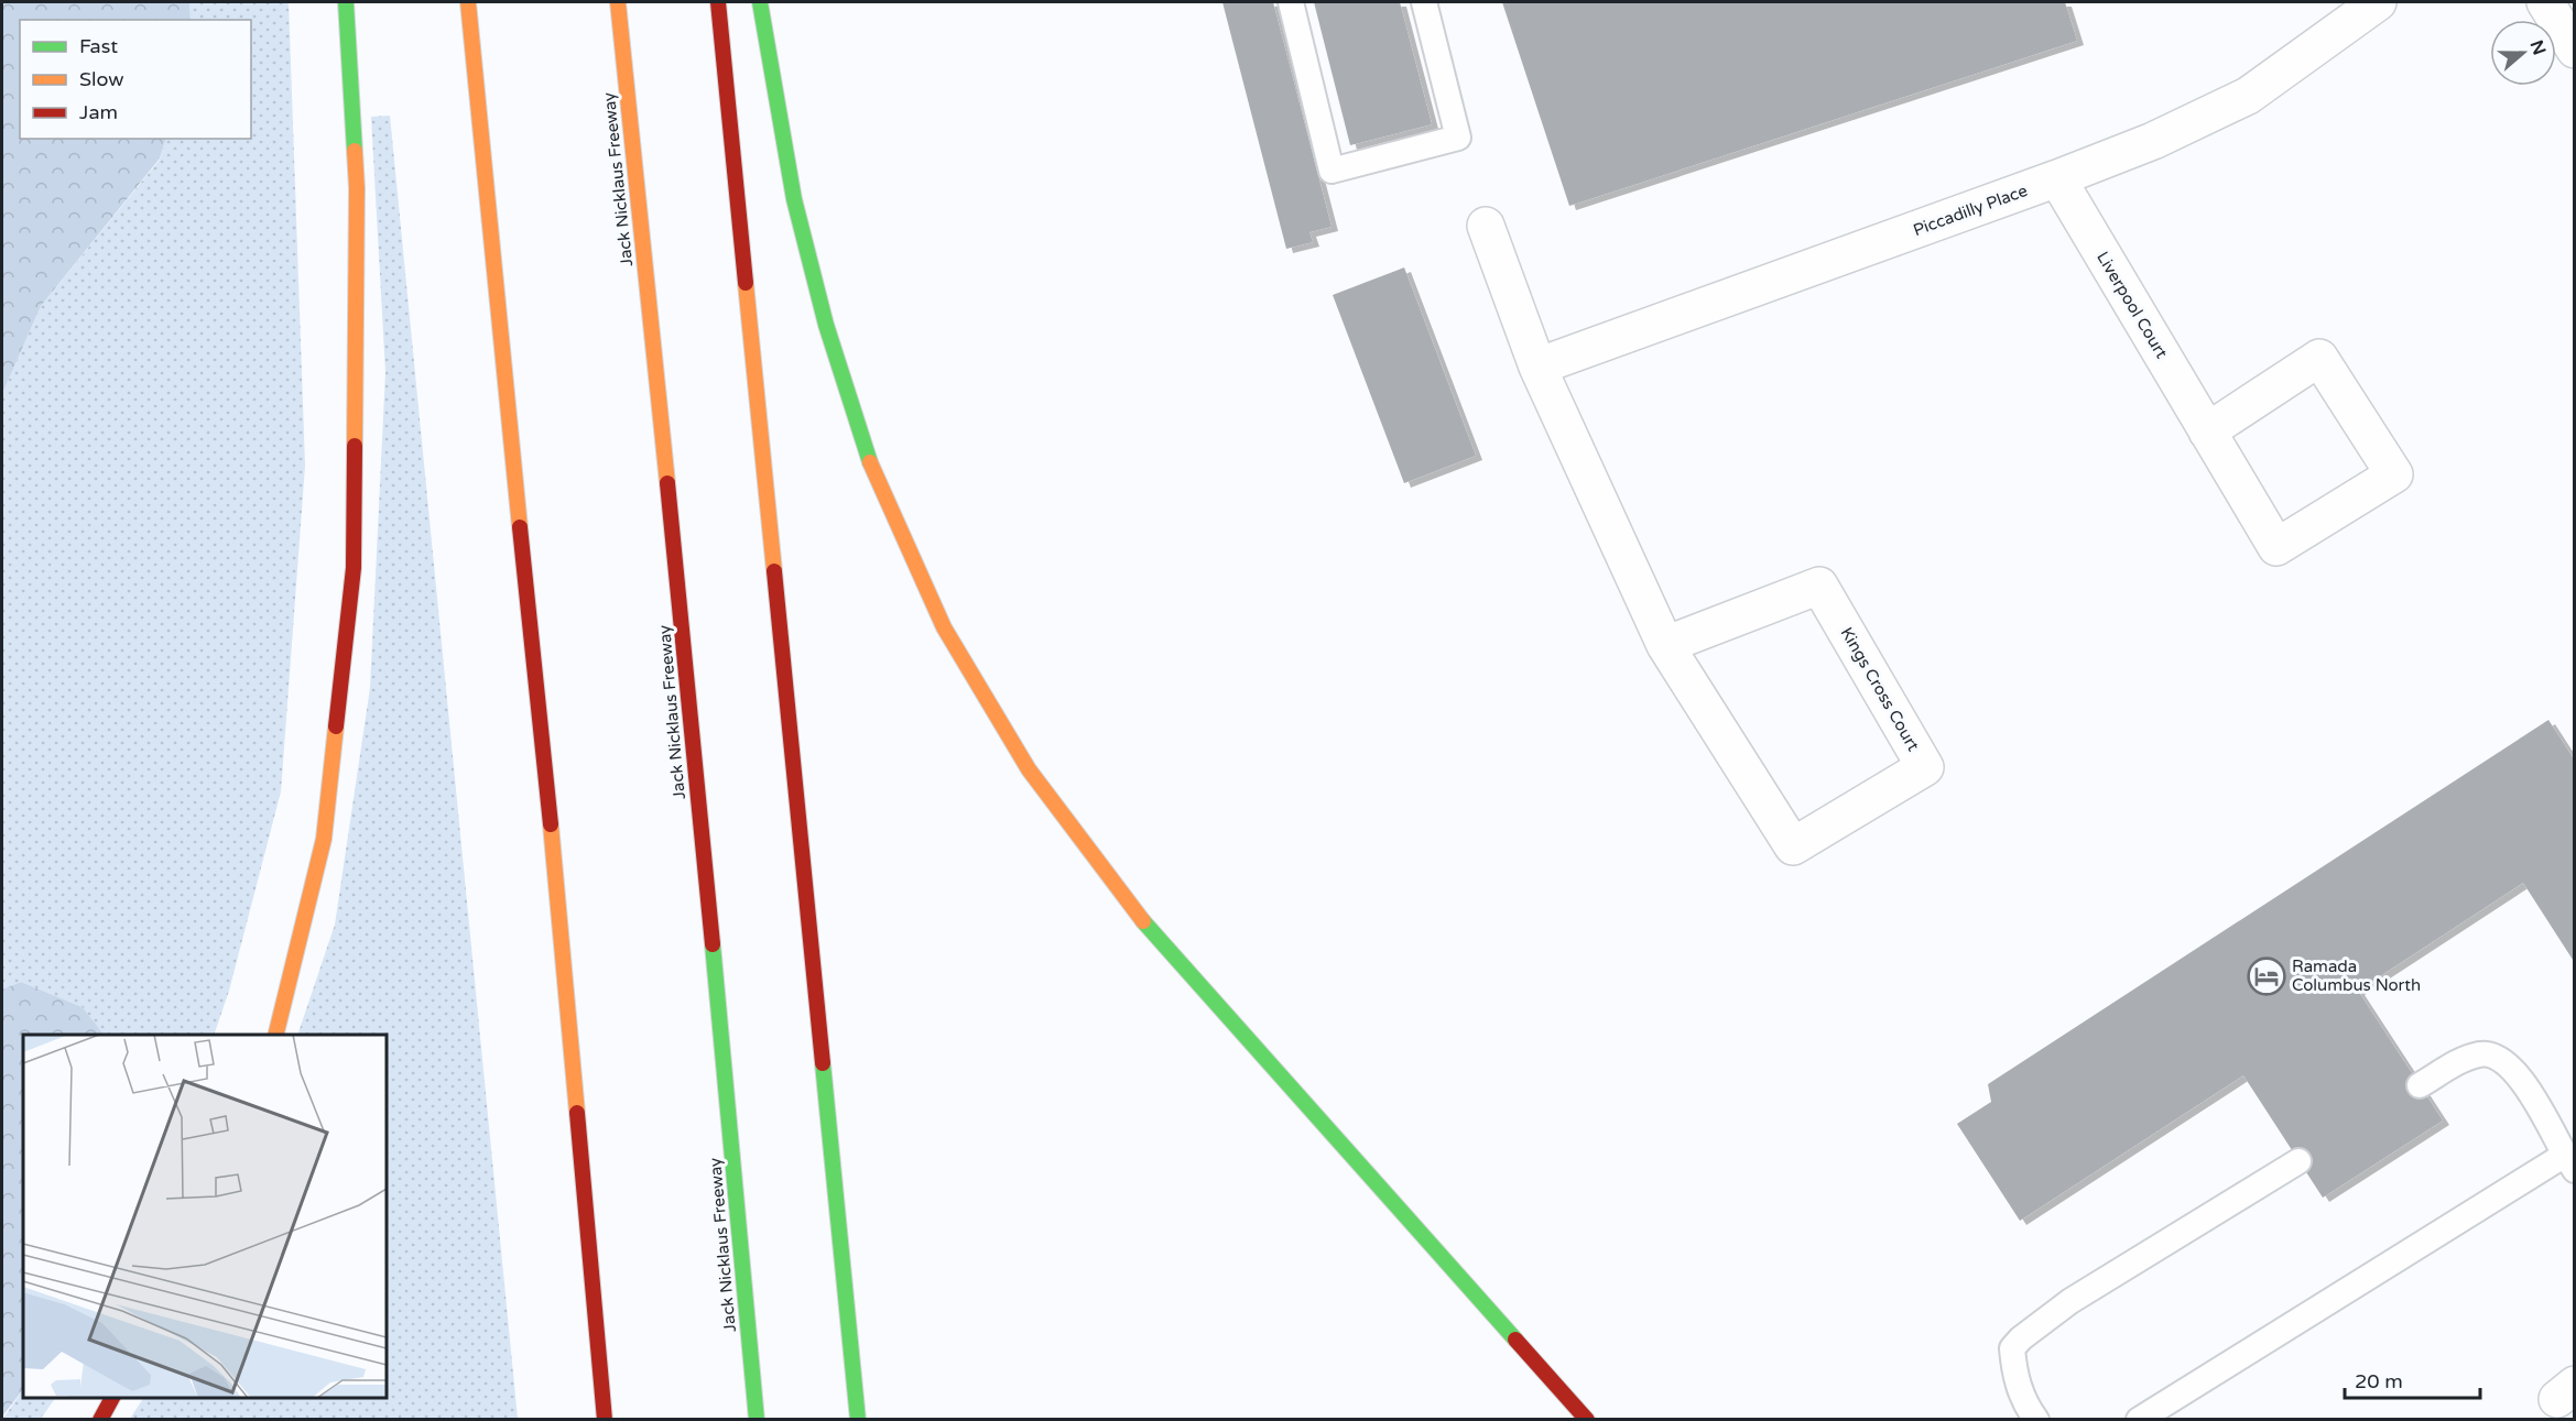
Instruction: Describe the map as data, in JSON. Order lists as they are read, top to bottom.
{
  "streets": {
    "highway": ["Jack Nicklaus Freeway"],
    "street": ["Piccadilly Place", "Liverpool Court", "Kings Cross Court"]
  },
  "crossings": [
    ["Piccadilly Place", "Liverpool Court"],
    ["Piccadilly Place", "Kings Cross Court"]
  ],
  "places": {
    "hotel": ["Ramada Columbus North"]
  },
  "legend": ["Fast", "Slow", "Jam"],
  "scale_bar": "20 m",
  "north": "right"
}
